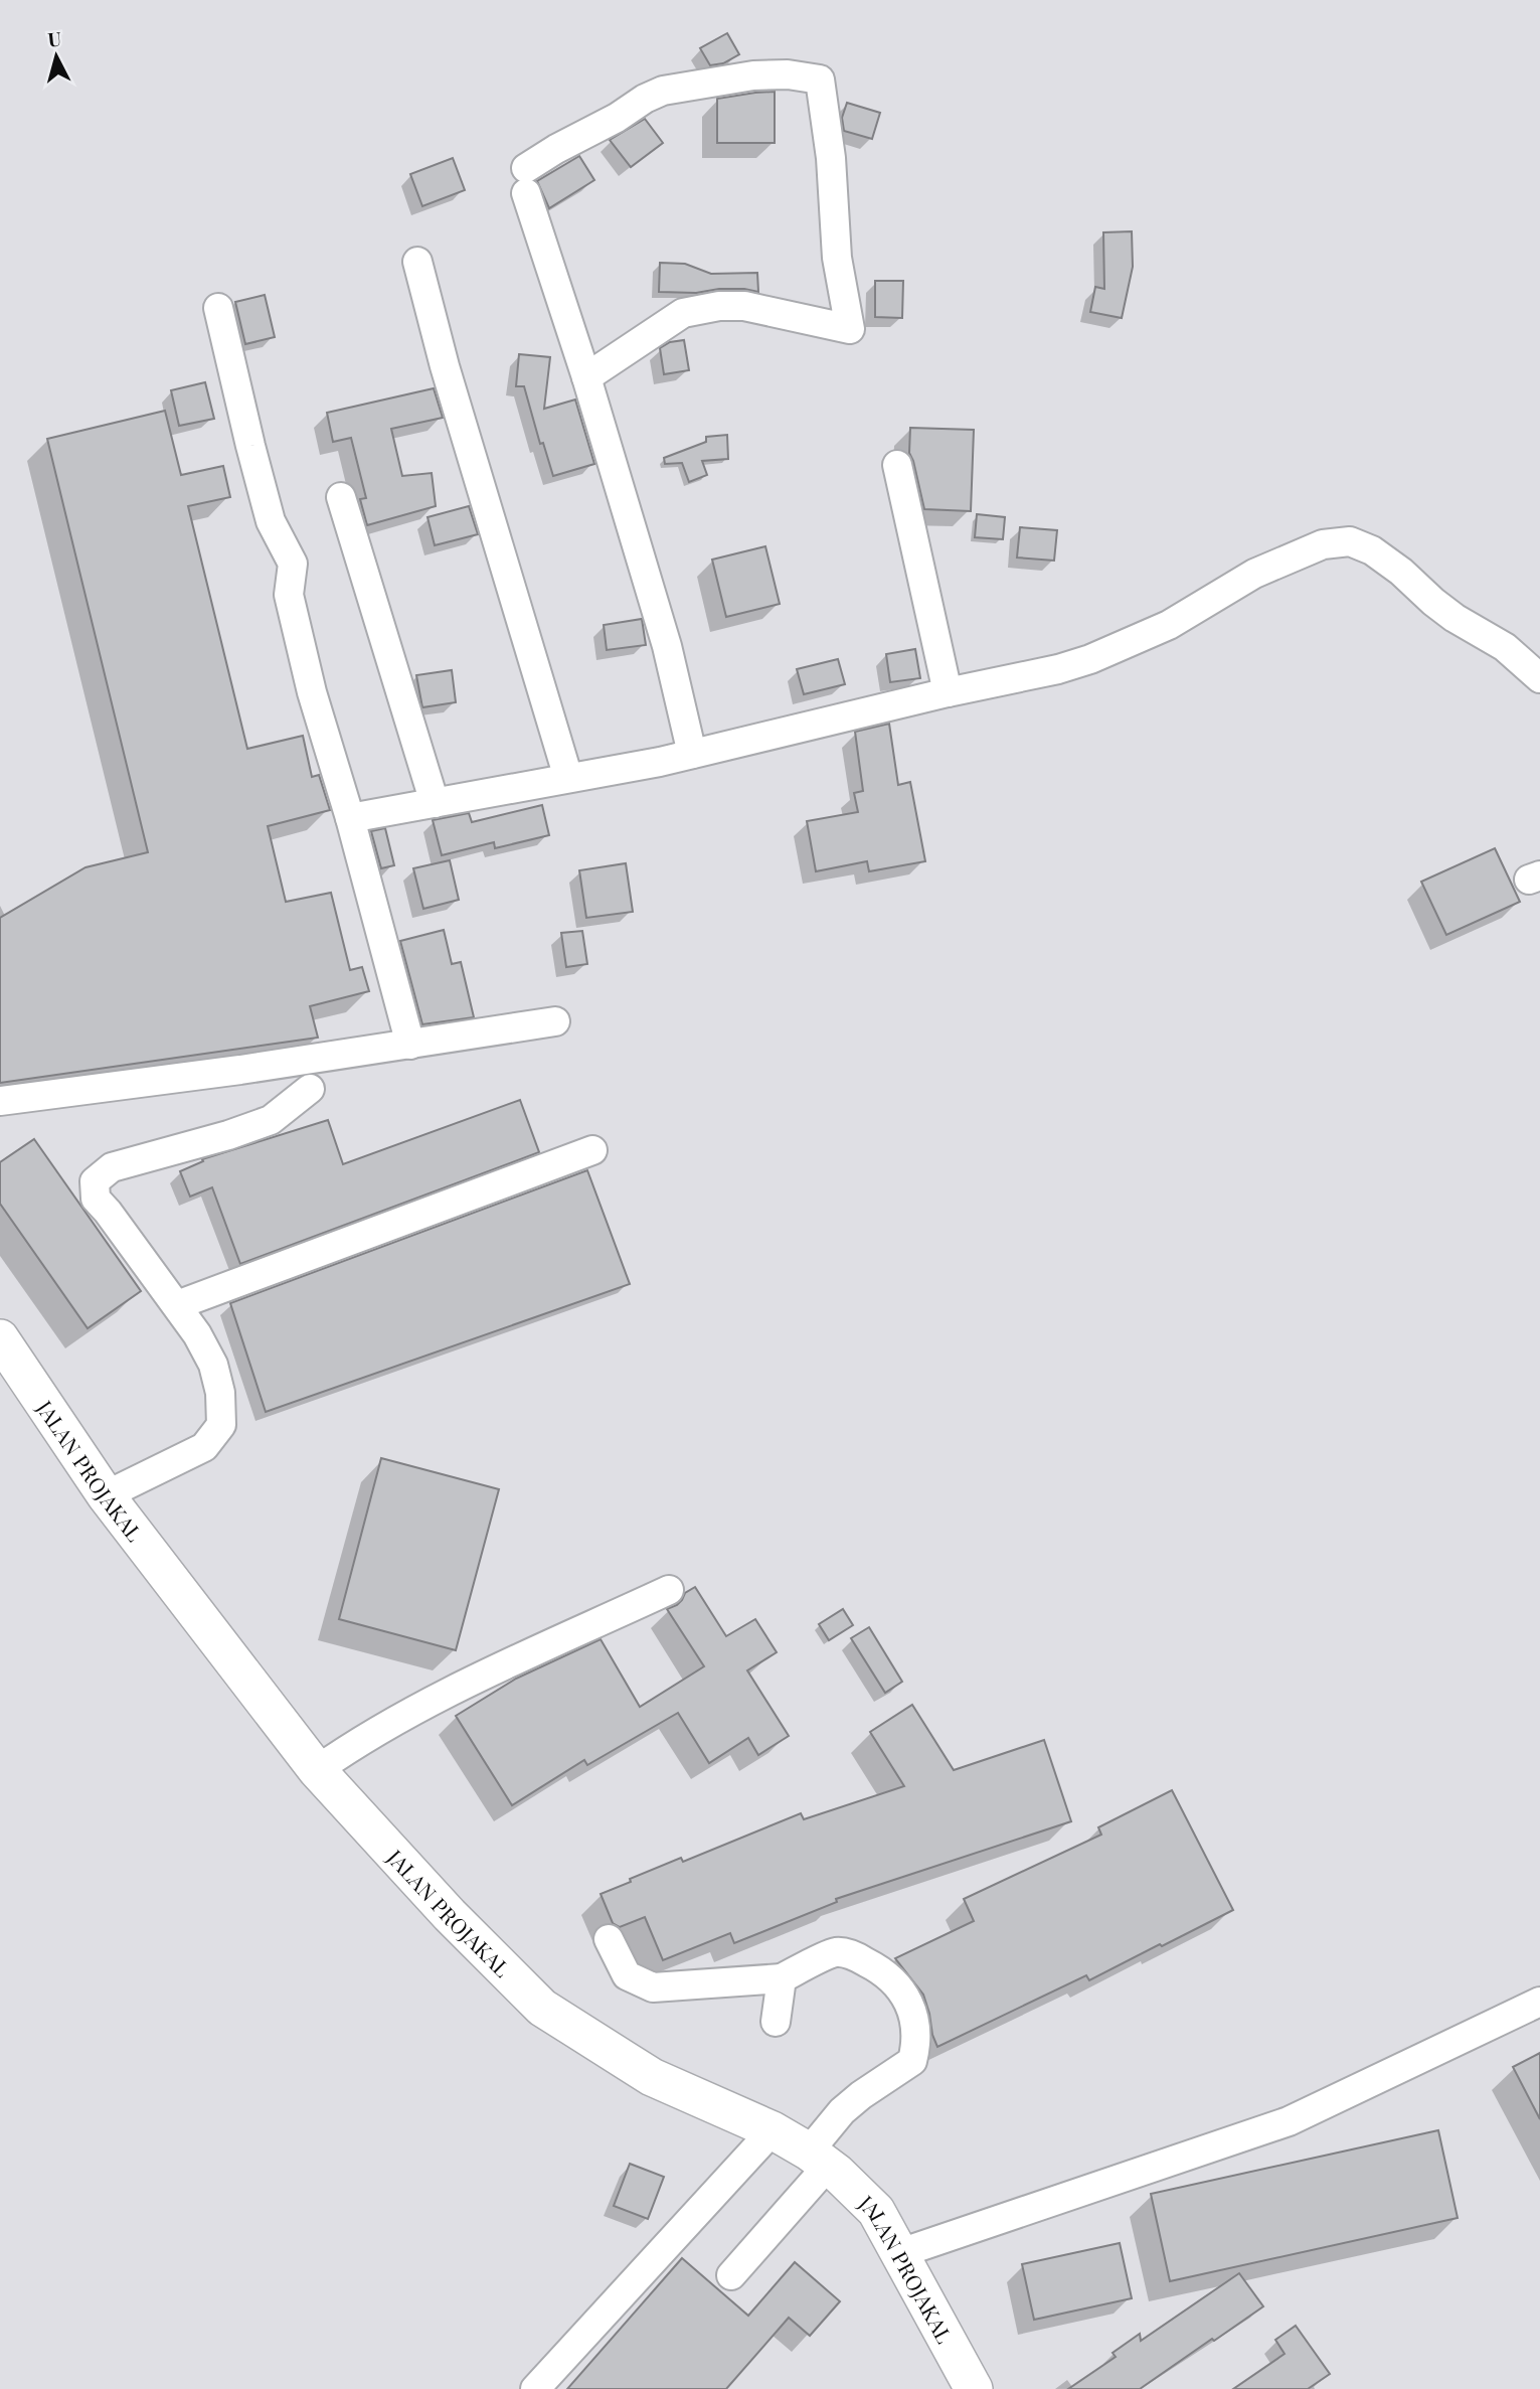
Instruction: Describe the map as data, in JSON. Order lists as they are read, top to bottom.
{
  "streets": {
    "main road": ["JALAN PROJAKAL"]
  },
  "north": "top"
}
